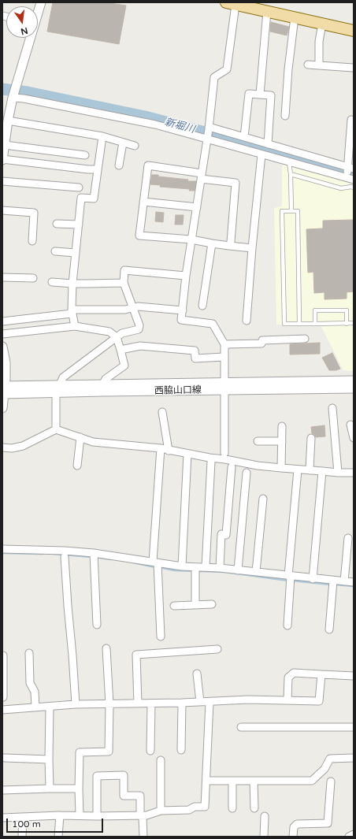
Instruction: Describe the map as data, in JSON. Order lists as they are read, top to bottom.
{
  "streets": {
    "street": ["西脇山口線"]
  },
  "water": ["新堀川"],
  "scale_bar": "100 m",
  "north": "bottom"
}
